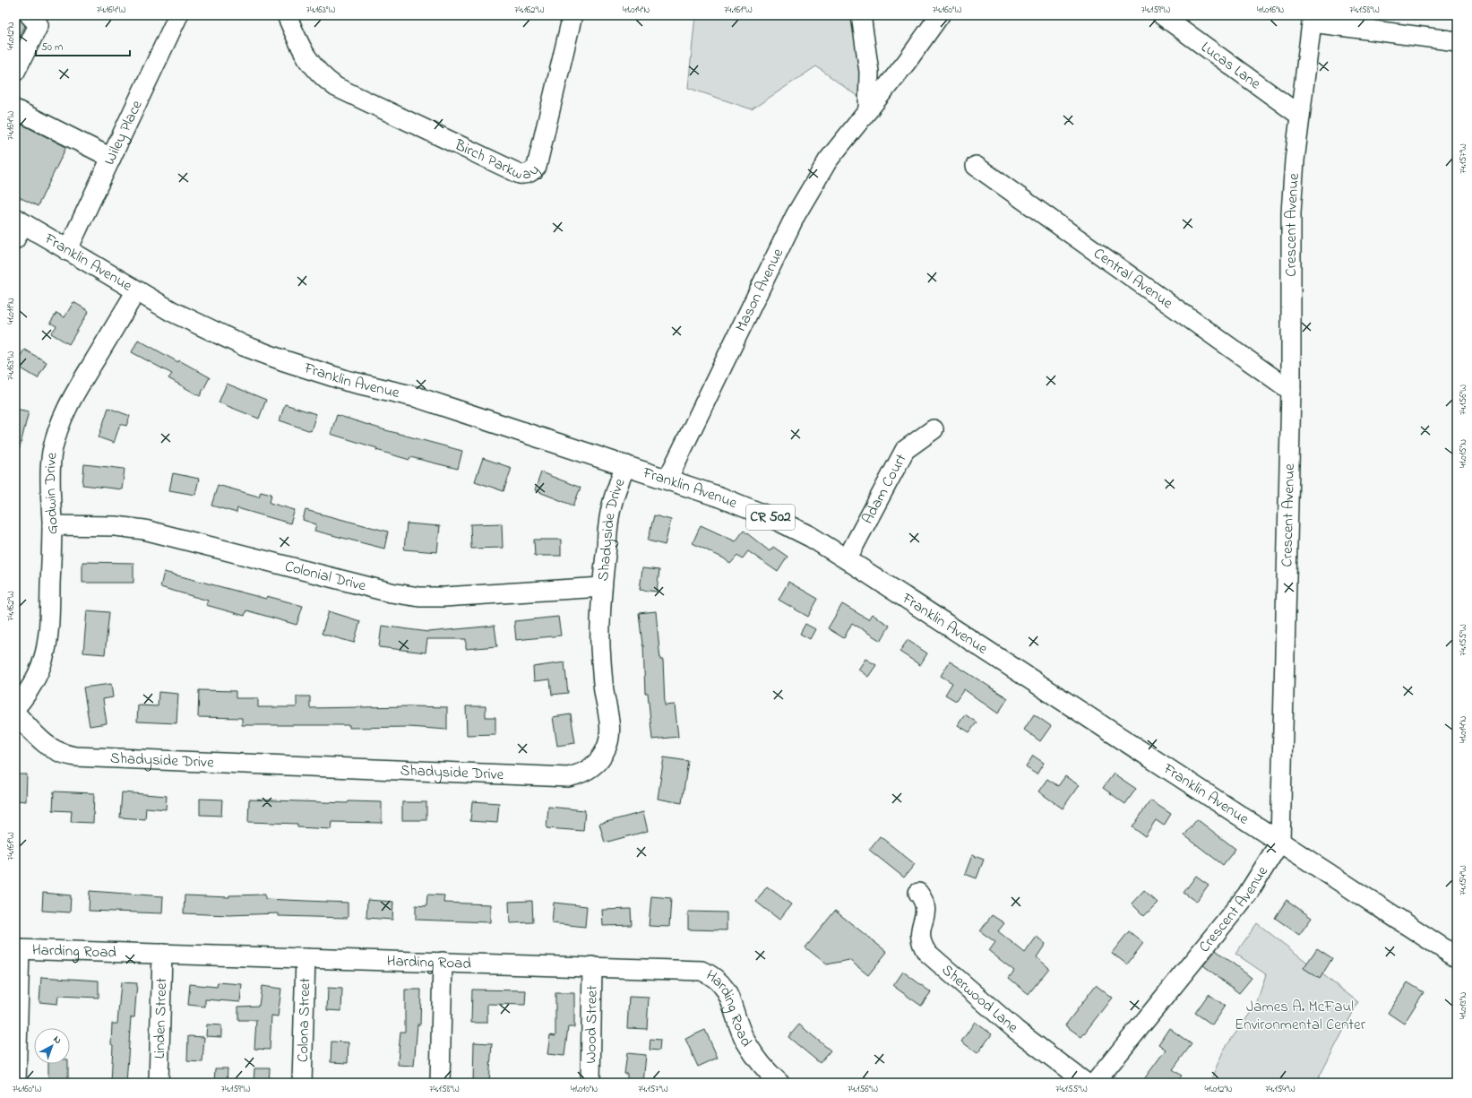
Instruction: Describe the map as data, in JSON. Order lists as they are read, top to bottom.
{
  "streets": {
    "main road": ["Franklin Avenue", "CR 502"],
    "street": [
      "Lucas Lane",
      "Wiley Place",
      "Birch Parkway",
      "Crescent Avenue",
      "Central Avenue",
      "Mason Avenue",
      "Adam Court",
      "Godwin Drive",
      "Shadyside Drive",
      "Colonial Drive",
      "Harding Road",
      "Sherwood Lane",
      "Linden Street",
      "Colona Street",
      "Wood Street"
    ]
  },
  "crossings": [
    ["Lucas Lane", "Crescent Avenue"],
    ["Wiley Place", "Franklin Avenue"],
    ["Crescent Avenue", "Franklin Avenue"],
    ["Crescent Avenue", "Central Avenue"],
    ["Franklin Avenue", "Mason Avenue"],
    ["Franklin Avenue", "Adam Court"],
    ["Franklin Avenue", "Godwin Drive"],
    ["Franklin Avenue", "Shadyside Drive"],
    ["Godwin Drive", "Colonial Drive"],
    ["Shadyside Drive", "Colonial Drive"],
    ["Harding Road", "Linden Street"],
    ["Harding Road", "Colona Street"],
    ["Harding Road", "Wood Street"]
  ],
  "parks": ["James A. McFaul Environmental Center"],
  "scale_bar": "50 m",
  "north": "top right",
  "coordinates": [
    "74.164°W",
    "74.163°W",
    "74.162°W",
    "41.014°N",
    "74.161°W",
    "74.160°W",
    "74.159°W",
    "41.016°N",
    "74.158°W",
    "41.012°N",
    "74.157°W",
    "41.011°N",
    "74.156°W",
    "41.015°N",
    "74.155°W",
    "74.154°W",
    "41.013°N",
    "41.010°N"
  ]
}
